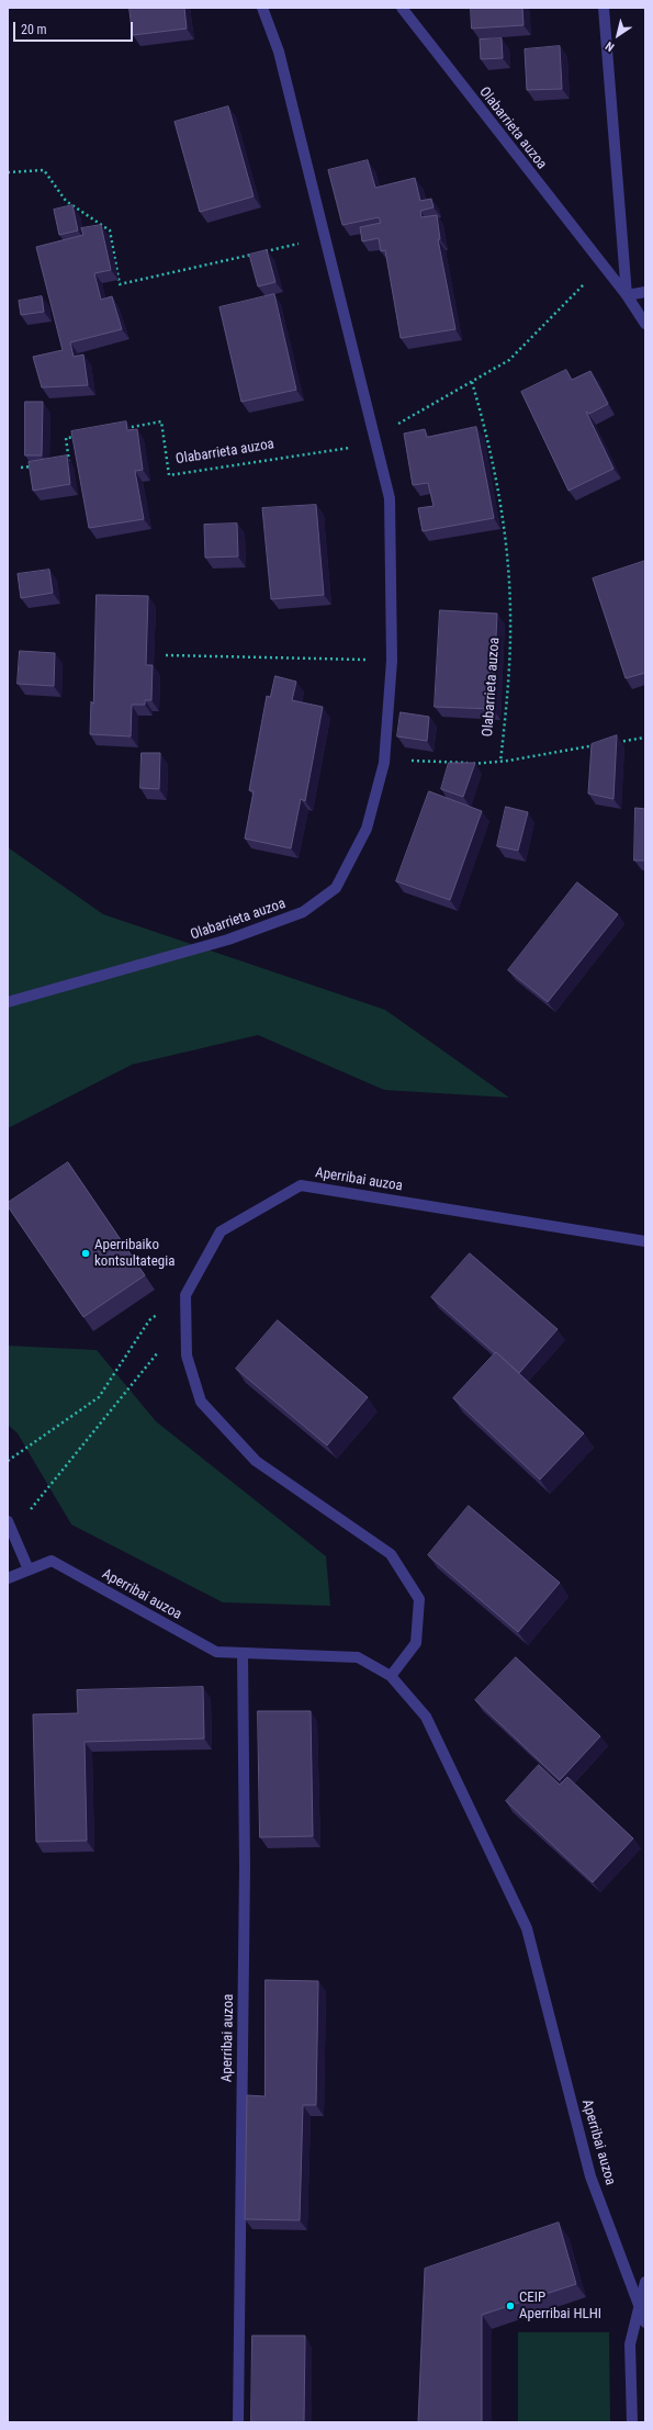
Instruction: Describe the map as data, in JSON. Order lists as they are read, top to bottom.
{
  "streets": {
    "street": ["Olabarrieta auzoa", "Aperribai auzoa"]
  },
  "places": ["Aperribaiko kontsultategia", "CEIP Aperribai HLHI"],
  "scale_bar": "20 m",
  "north": "bottom left"
}
